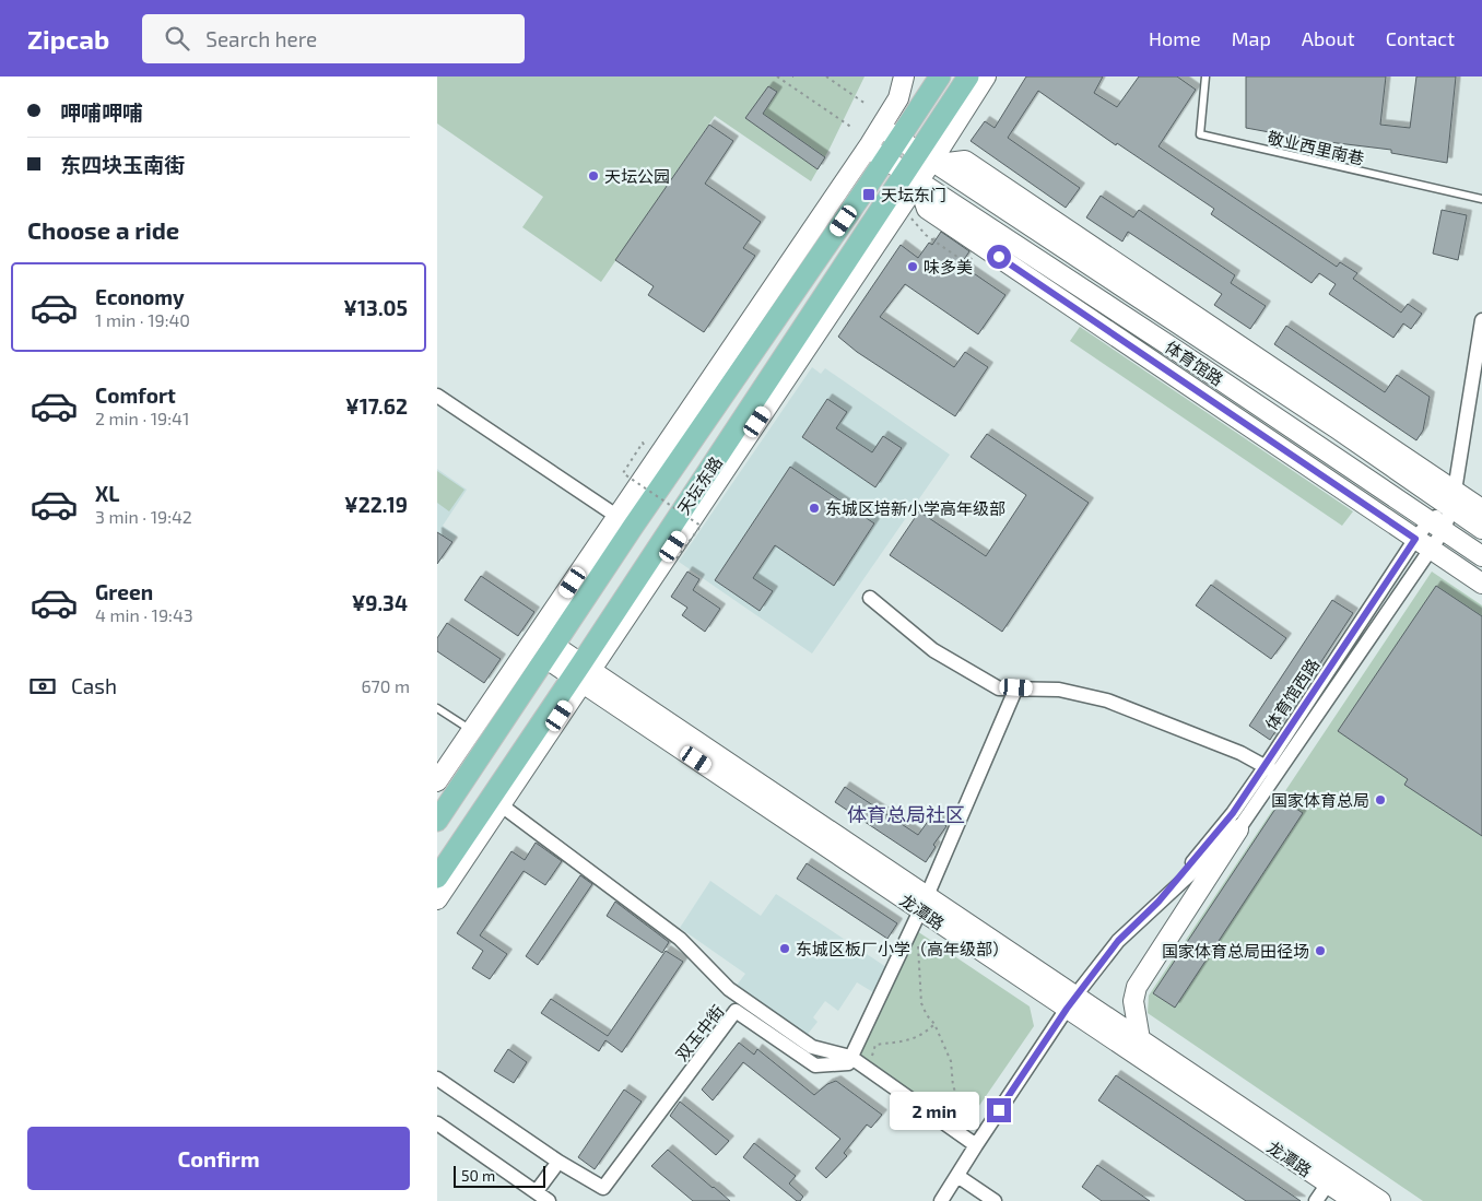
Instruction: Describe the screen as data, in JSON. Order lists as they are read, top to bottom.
{
  "streets": {
    "main road": ["天坛东路"],
    "street": [
      "体育馆路",
      "体育馆西路",
      "龙潭路",
      "双玉中街"
    ],
    "lane": ["敬业西里南巷"]
  },
  "crossings": [
    ["体育馆路", "天坛东路"],
    ["体育馆路", "体育馆西路"],
    ["天坛东路", "龙潭路"],
    ["体育馆西路", "龙潭路"]
  ],
  "districts": ["体育总局社区"],
  "places": {
    "other": [
      "天坛公园",
      "味多美",
      "东城区培新小学高年级部",
      "国家体育总局",
      "东城区板厂小学（高年级部）",
      "国家体育总局田径场"
    ],
    "transit": ["天坛东门"]
  },
  "scale_bar": "50 m",
  "page": {
    "header": "Zipcab",
    "search": "Search here",
    "nav": [
      "Home",
      "Map",
      "About",
      "Contact"
    ],
    "banner": ["呷哺呷哺", "东四块玉南街"],
    "heading": "Choose a ride",
    "list": [
      {
        "name": "Economy",
        "note": "1 min · 19:40",
        "value": "¥13.05"
      },
      {
        "name": "Comfort",
        "note": "2 min · 19:41",
        "value": "¥17.62"
      },
      {
        "name": "XL",
        "note": "3 min · 19:42",
        "value": "¥22.19"
      },
      {
        "name": "Green",
        "note": "4 min · 19:43",
        "value": "¥9.34"
      }
    ],
    "pay": ["Cash", "670 m"],
    "bubble": "2 min",
    "buttons": "Confirm",
    "scale": "50 m"
  }
}
